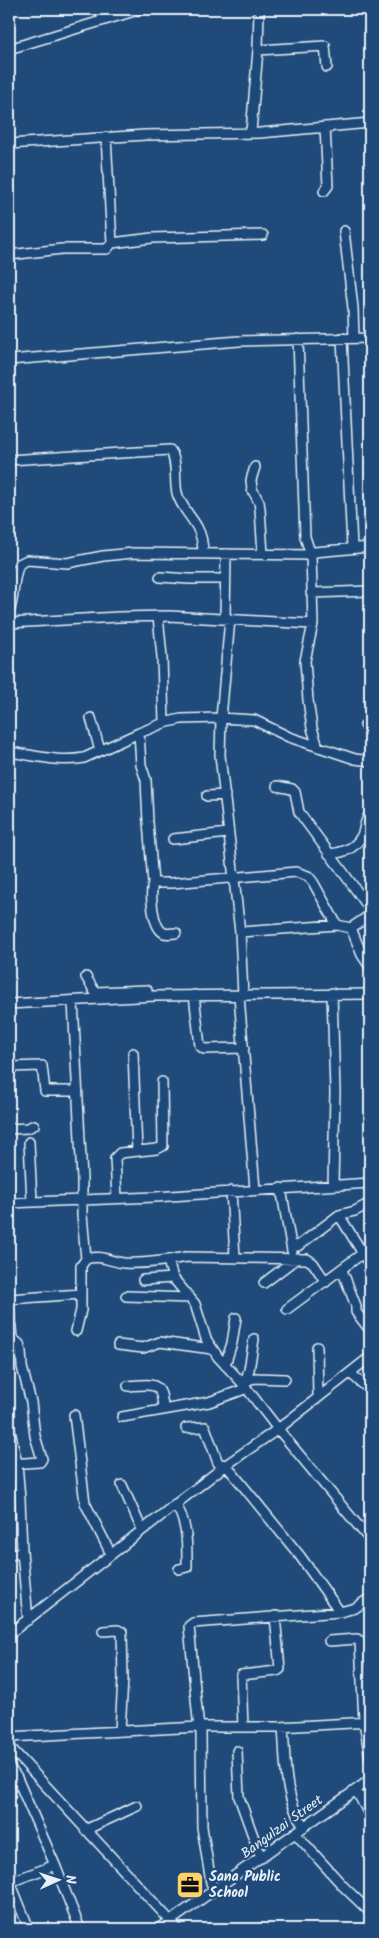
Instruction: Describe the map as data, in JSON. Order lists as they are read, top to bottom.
{
  "streets": {
    "street": ["Bangulzai Street"]
  },
  "places": {
    "office": ["Sana Public School"]
  },
  "north": "right"
}
